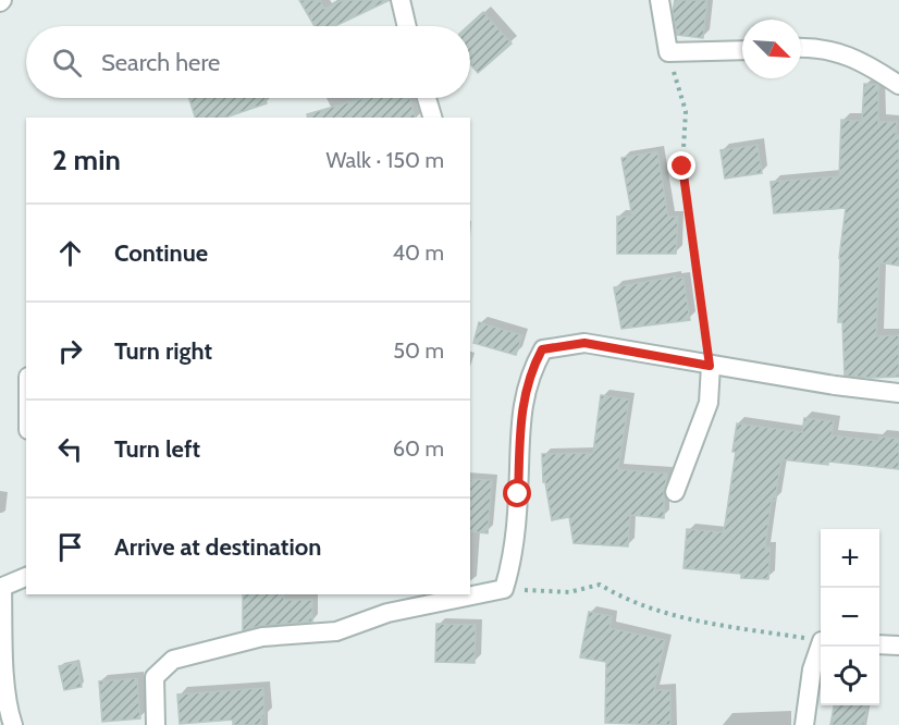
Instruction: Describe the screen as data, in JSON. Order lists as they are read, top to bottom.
{
  "north": "bottom right",
  "page": {
    "search": "Search here",
    "heading": ["2 min", "Walk · 150 m"],
    "list": [
      ["Continue", "40 m"],
      ["Turn right", "50 m"],
      ["Turn left", "60 m"],
      "Arrive at destination"
    ],
    "map_buttons": ["+", "−"]
  }
}
